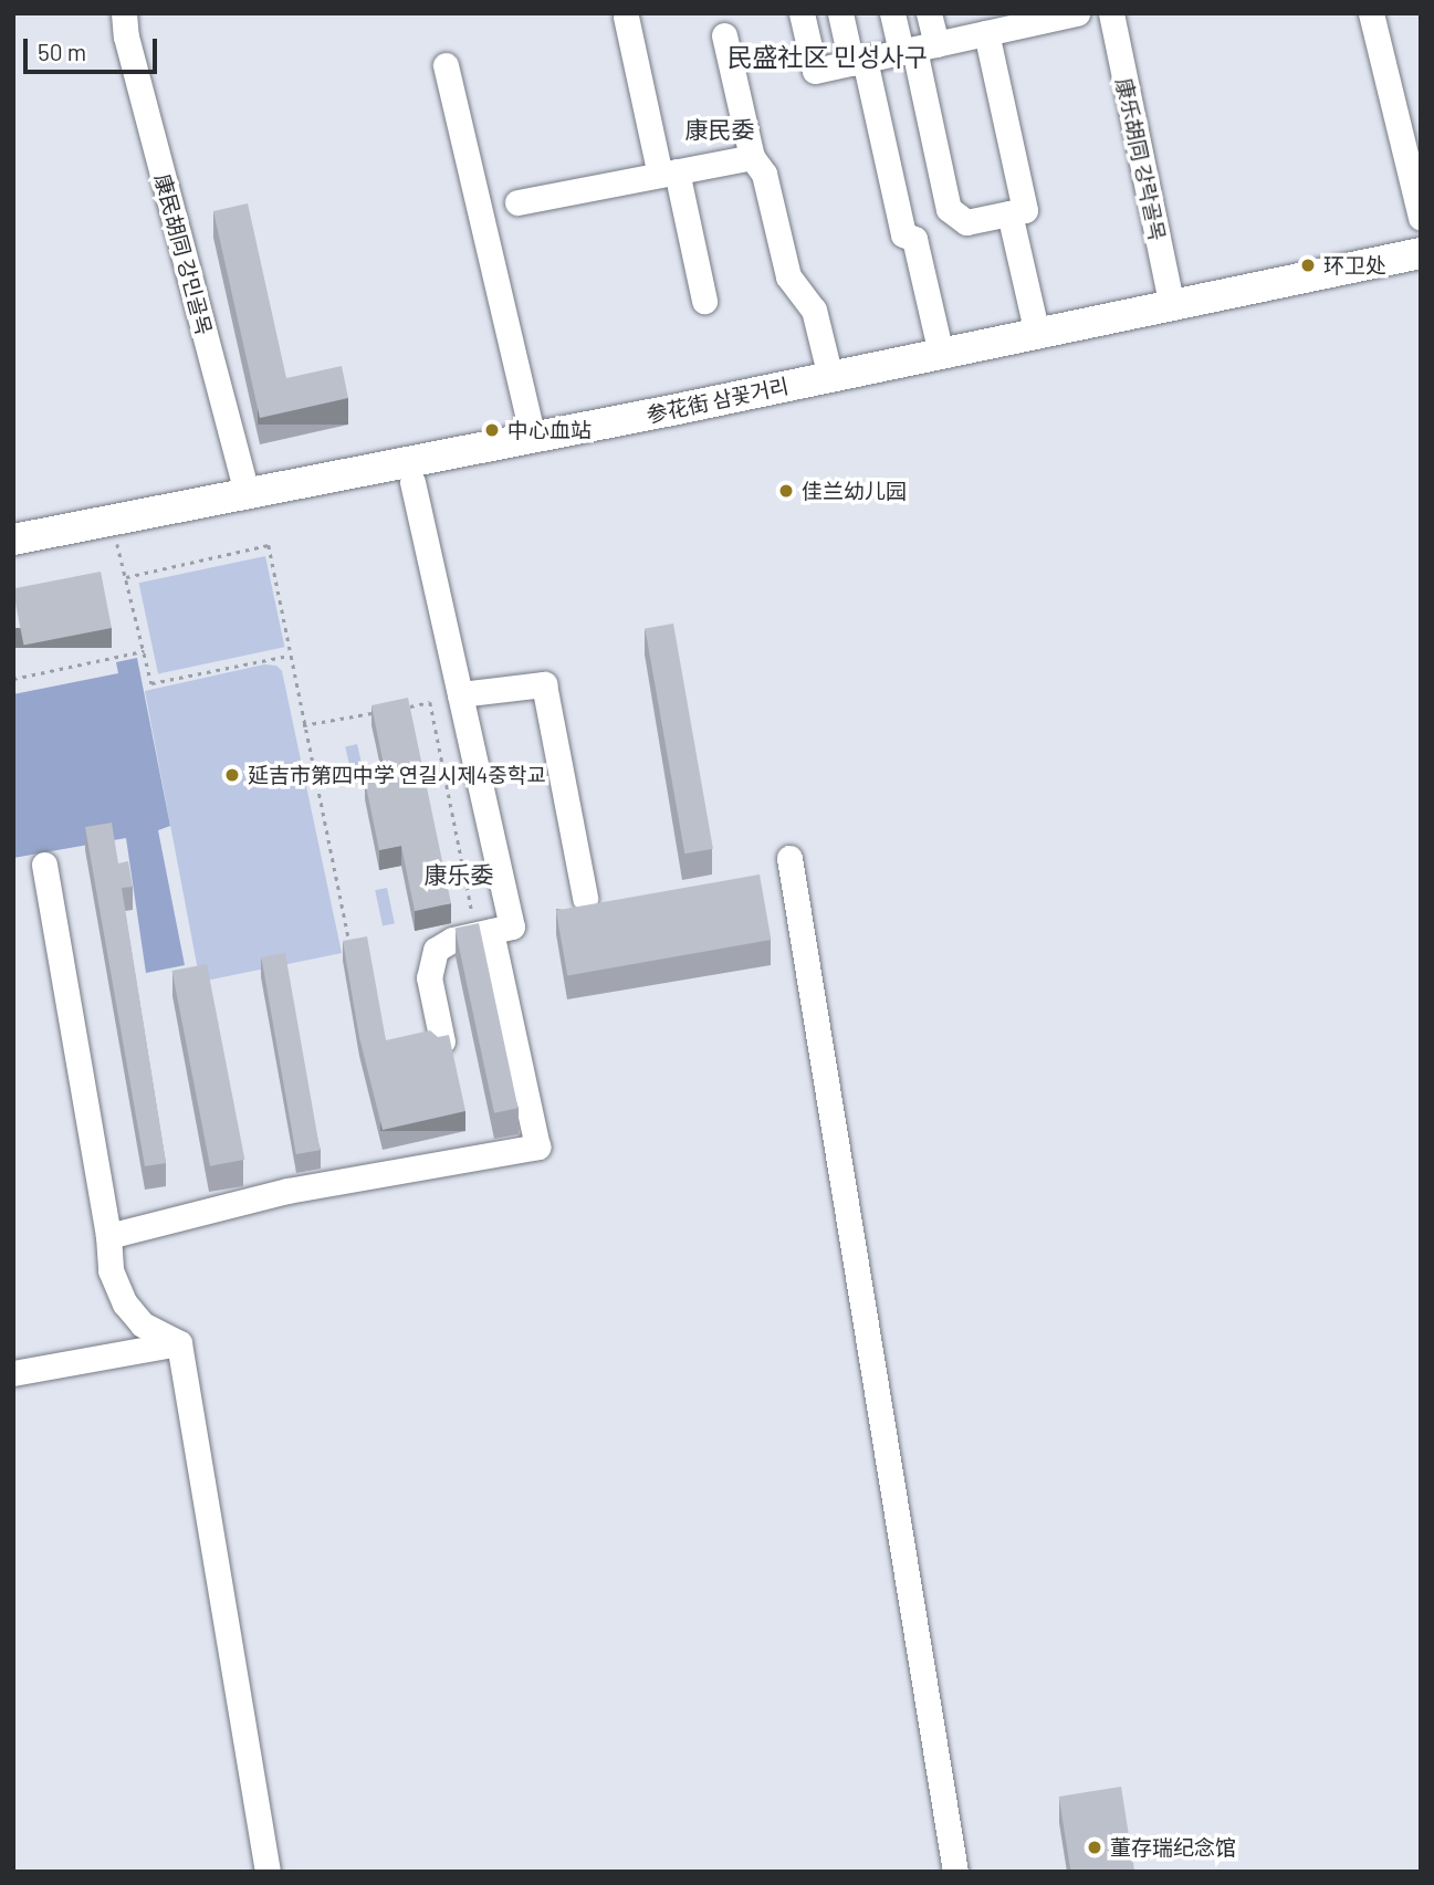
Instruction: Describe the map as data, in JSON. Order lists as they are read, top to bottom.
{
  "streets": {
    "main road": ["参花街 삼꽃거리"],
    "street": ["康乐胡同 강락골목", "康民胡同 강민골목"]
  },
  "crossings": [
    ["康乐胡同 강락골목", "参花街 삼꽃거리"],
    ["康民胡同 강민골목", "参花街 삼꽃거리"]
  ],
  "districts": ["民盛社区 민성사구", "康民委", "康乐委"],
  "places": [
    "环卫处",
    "中心血站",
    "佳兰幼儿园",
    "延吉市第四中学 연길시제4중학교",
    "董存瑞纪念馆"
  ],
  "scale_bar": "50 m"
}
